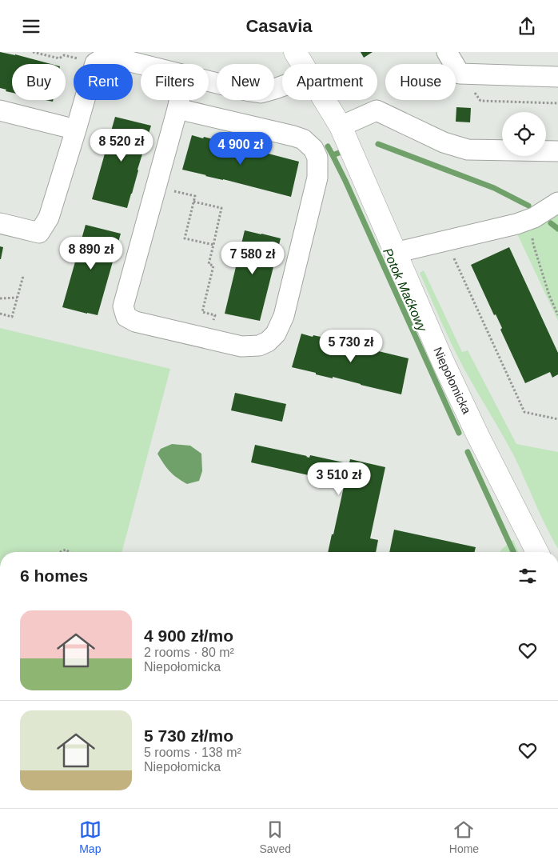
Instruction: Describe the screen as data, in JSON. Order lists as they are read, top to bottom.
{
  "streets": {
    "main road": ["Niepołomicka"]
  },
  "water": ["Potok Maćkowy"],
  "page": {
    "header": "Casavia",
    "chip": [
      "Buy",
      "Rent",
      "Filters",
      "New",
      "Apartment",
      "House"
    ],
    "price": [
      "8 520 zł",
      "4 900 zł",
      "8 890 zł",
      "7 580 zł",
      "5 730 zł",
      "3 510 zł"
    ],
    "heading": "6 homes",
    "list": [
      {
        "name": "4 900 zł/mo",
        "note": "2 rooms · 80 m² · Niepołomicka"
      },
      {
        "name": "5 730 zł/mo",
        "note": "5 rooms · 138 m² · Niepołomicka"
      }
    ],
    "tabs": ["Map", "Saved", "Home"]
  }
}
